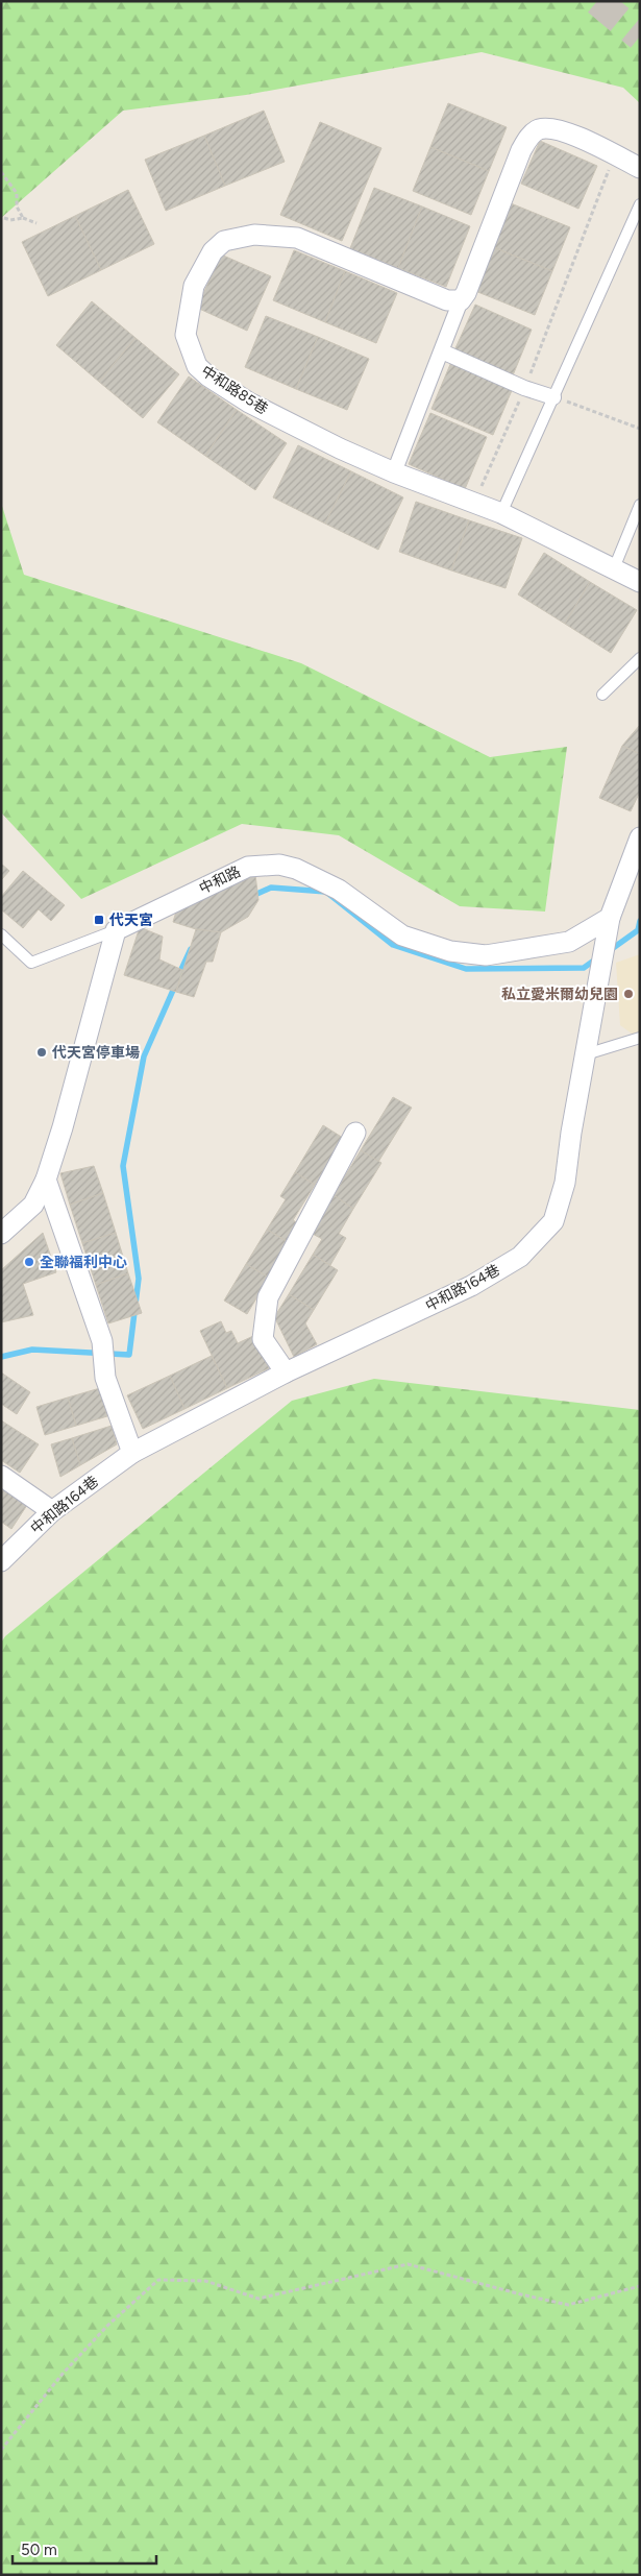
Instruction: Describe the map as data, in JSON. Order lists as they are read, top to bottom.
{
  "streets": {
    "street": ["中和路85巷", "中和路", "中和路164巷"]
  },
  "crossings": [
    ["中和路", "中和路164巷"]
  ],
  "places": {
    "transit": ["代天宮"],
    "other": ["私立愛米爾幼兒園", "代天宮停車場", "全聯福利中心"]
  },
  "scale_bar": "50 m"
}
